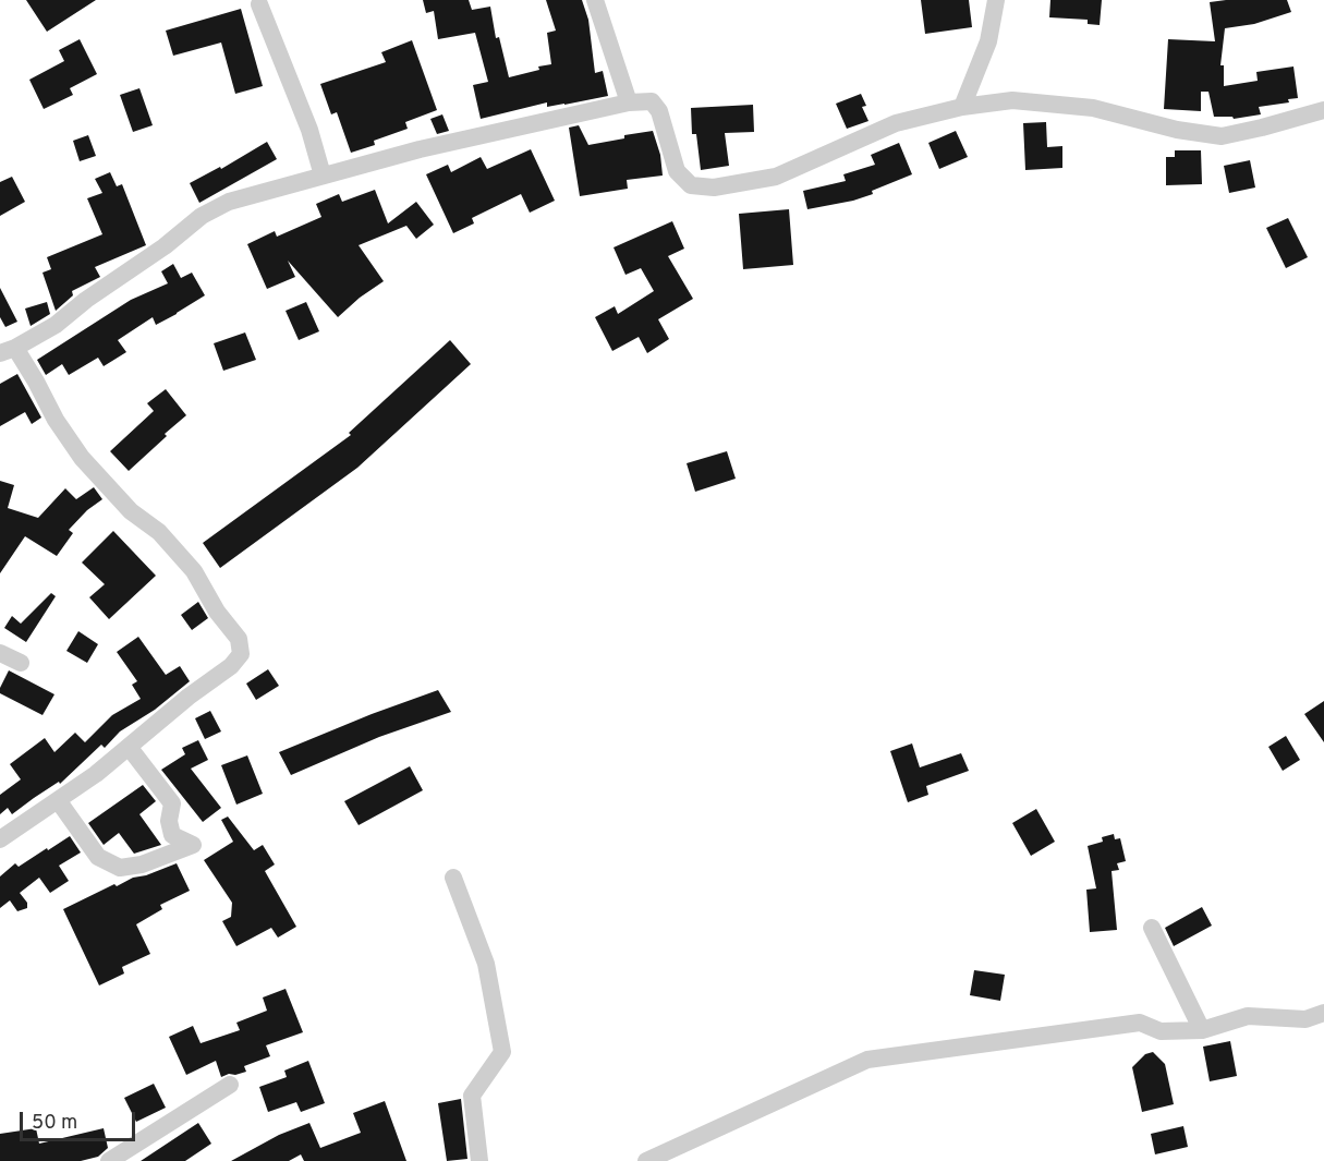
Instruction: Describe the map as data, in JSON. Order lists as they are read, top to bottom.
{
  "scale_bar": "50 m"
}
